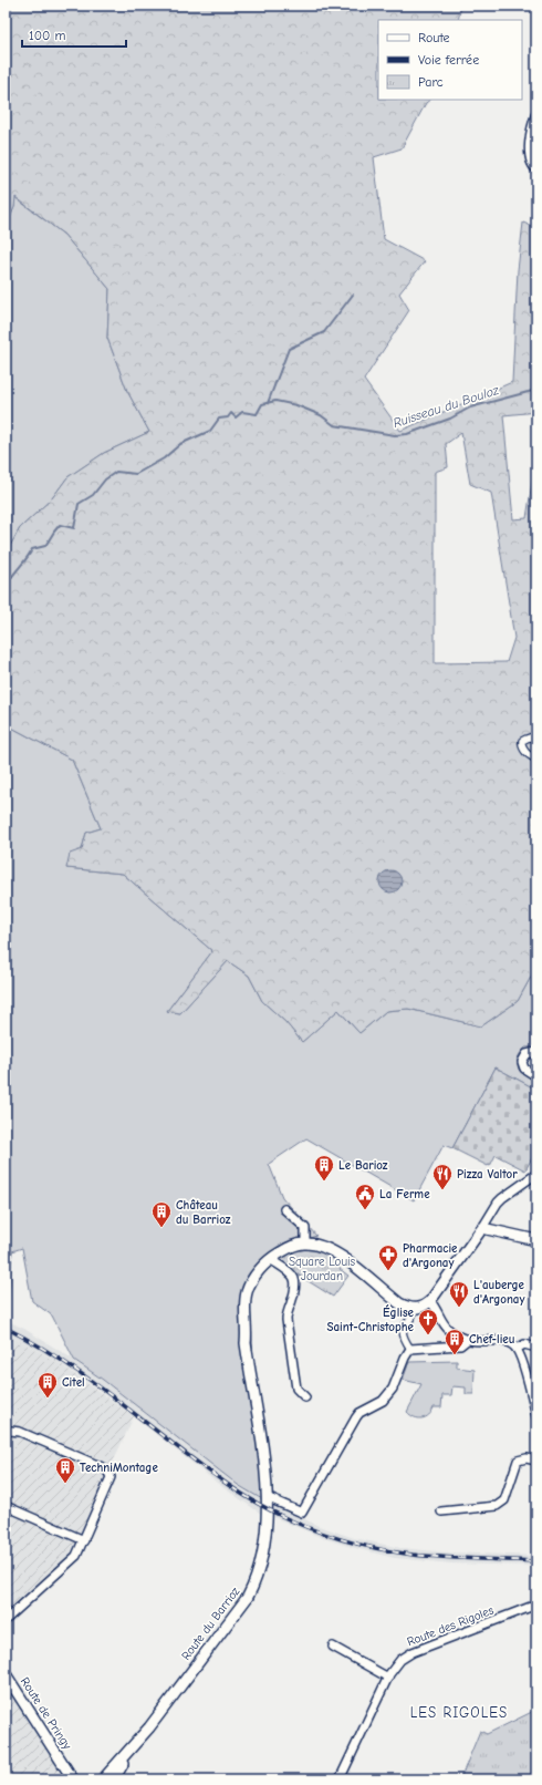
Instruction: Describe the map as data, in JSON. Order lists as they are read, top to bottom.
{
  "streets": {
    "street": ["Route du Barrioz", "Route des Rigoles", "Route de Pringy"]
  },
  "districts": ["LES RIGOLES"],
  "water": ["Ruisseau du Bouloz"],
  "parks": ["Square Louis Jourdan"],
  "places": {
    "building": [
      "Le Barioz",
      "Château du Barrioz",
      "Chef-lieu",
      "Citel",
      "TechniMontage"
    ],
    "restaurant": ["Pizza Valtor", "L'auberge d'Argonay"],
    "public building": ["La Ferme"],
    "pharmacy": ["Pharmacie d'Argonay"],
    "church": ["Église Saint-Christophe"]
  },
  "legend": ["Route", "Voie ferrée", "Parc"],
  "scale_bar": "100 m"
}
